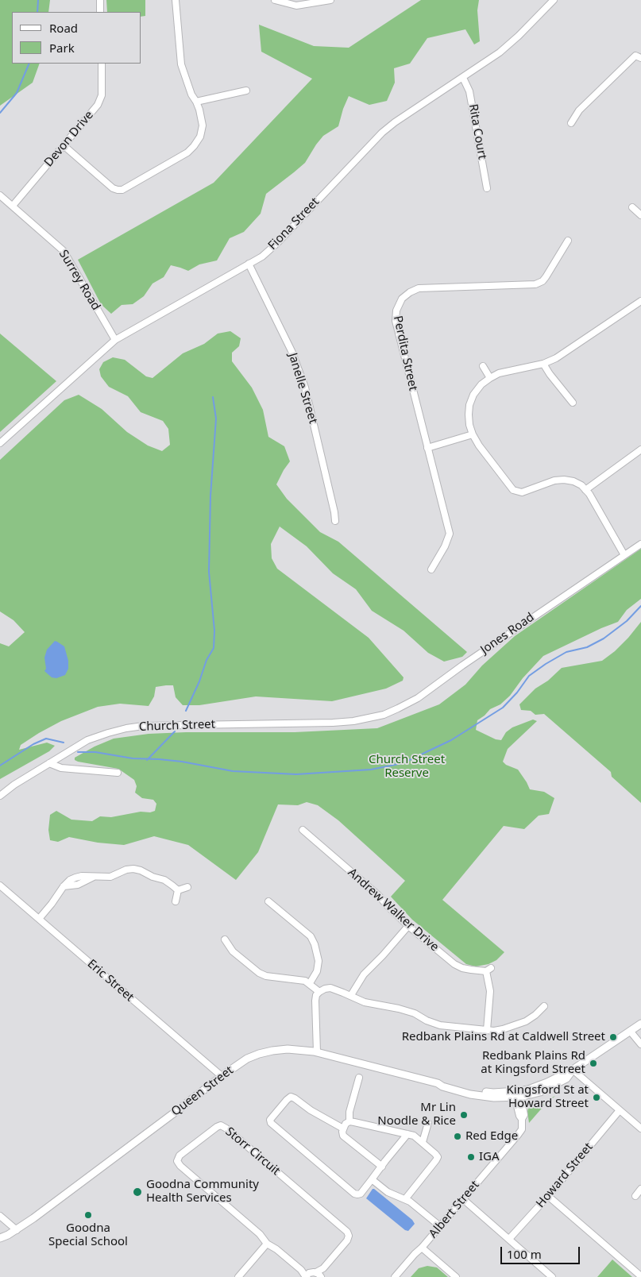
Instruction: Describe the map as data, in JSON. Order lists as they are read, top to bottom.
{
  "streets": {
    "main road": ["Queen Street"],
    "street": [
      "Rita Court",
      "Devon Drive",
      "Fiona Street",
      "Surrey Road",
      "Perdita Street",
      "Janelle Street",
      "Jones Road",
      "Church Street",
      "Andrew Walker Drive",
      "Eric Street",
      "Storr Circuit",
      "Howard Street",
      "Albert Street"
    ]
  },
  "crossings": [
    ["Rita Court", "Fiona Street"],
    ["Devon Drive", "Surrey Road"],
    ["Fiona Street", "Surrey Road"],
    ["Fiona Street", "Janelle Street"],
    ["Jones Road", "Church Street"],
    ["Eric Street", "Queen Street"],
    ["Queen Street", "Albert Street"]
  ],
  "parks": ["Church Street Reserve"],
  "places": [
    "Redbank Plains Rd at Caldwell Street",
    "Redbank Plains Rd at Kingsford Street",
    "Kingsford St at Howard Street",
    "Mr Lin Noodle & Rice",
    "Red Edge",
    "IGA",
    "Goodna Community Health Services",
    "Goodna Special School"
  ],
  "legend": ["Road", "Park"],
  "scale_bar": "100 m"
}
